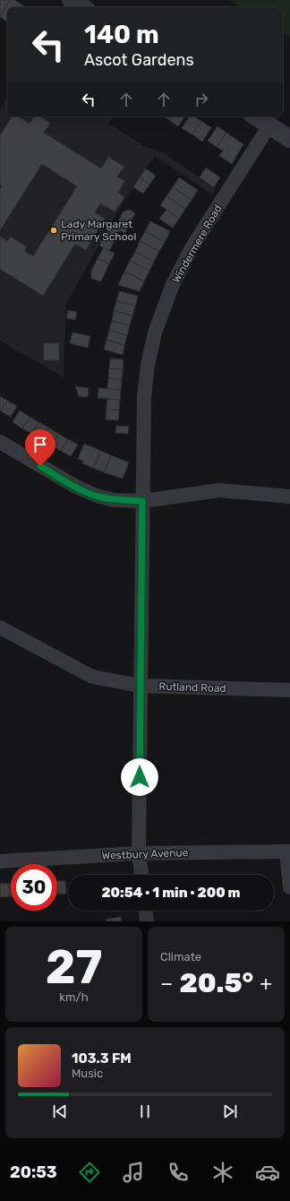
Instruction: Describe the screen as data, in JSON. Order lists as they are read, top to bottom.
{
  "streets": {
    "street": ["Windermere Road", "Rutland Road", "Westbury Avenue"]
  },
  "crossings": [
    ["Windermere Road", "Rutland Road"],
    ["Windermere Road", "Westbury Avenue"]
  ],
  "places": ["Lady Margaret Primary School"],
  "page": {
    "turn": ["140 m", "Ascot Gardens"],
    "limit": "30",
    "trip": "20:54 · 1 min · 200 m",
    "tile": [
      ["27", "km/h"],
      "Climate"
    ],
    "heat": ["−", "20.5°", "+"],
    "song": ["103.3 FM", "Music"],
    "tabs": "20:53"
  }
}
